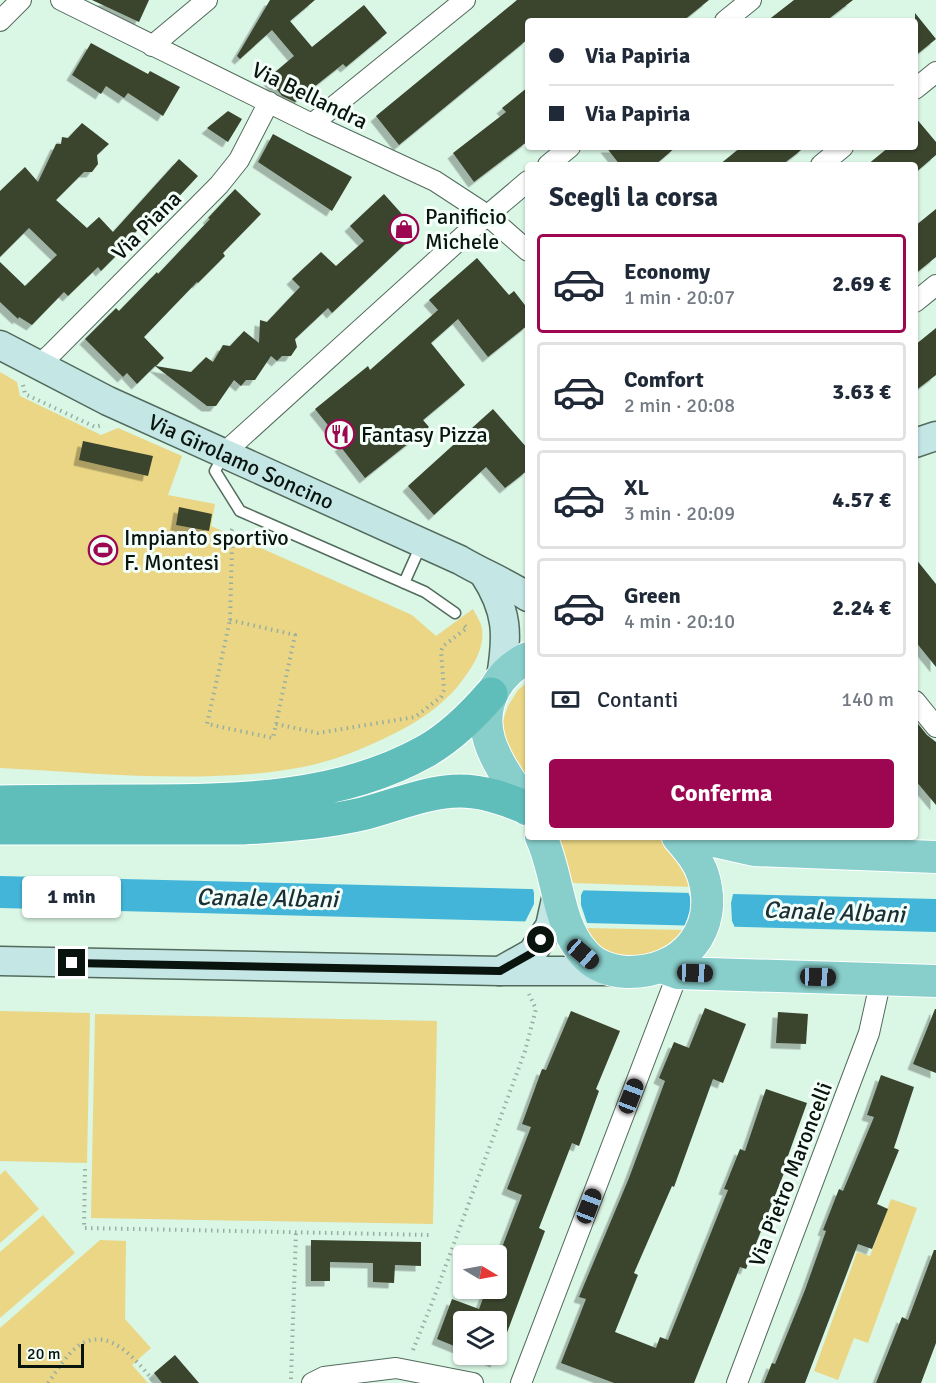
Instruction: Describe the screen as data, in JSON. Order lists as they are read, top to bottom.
{
  "streets": {
    "main road": ["Via Girolamo Soncino"],
    "street": ["Via Bellandra", "Via Piana", "Via Pietro Maroncelli"]
  },
  "crossings": [
    ["Via Bellandra", "Via Piana"],
    ["Via Piana", "Via Girolamo Soncino"]
  ],
  "water": ["Canale Albani"],
  "places": {
    "shop": ["Panificio Michele"],
    "restaurant": ["Fantasy Pizza"],
    "sports": ["Impianto sportivo F. Montesi"]
  },
  "scale_bar": "20 m",
  "north": "right",
  "page": {
    "banner": ["Via Papiria", "Via Papiria"],
    "heading": "Scegli la corsa",
    "list": [
      {
        "name": "Economy",
        "note": "1 min · 20:07",
        "value": "2.69 €"
      },
      {
        "name": "Comfort",
        "note": "2 min · 20:08",
        "value": "3.63 €"
      },
      {
        "name": "XL",
        "note": "3 min · 20:09",
        "value": "4.57 €"
      },
      {
        "name": "Green",
        "note": "4 min · 20:10",
        "value": "2.24 €"
      }
    ],
    "pay": ["Contanti", "140 m"],
    "buttons": "Conferma",
    "bubble": "1 min",
    "scale": "20 m"
  }
}
